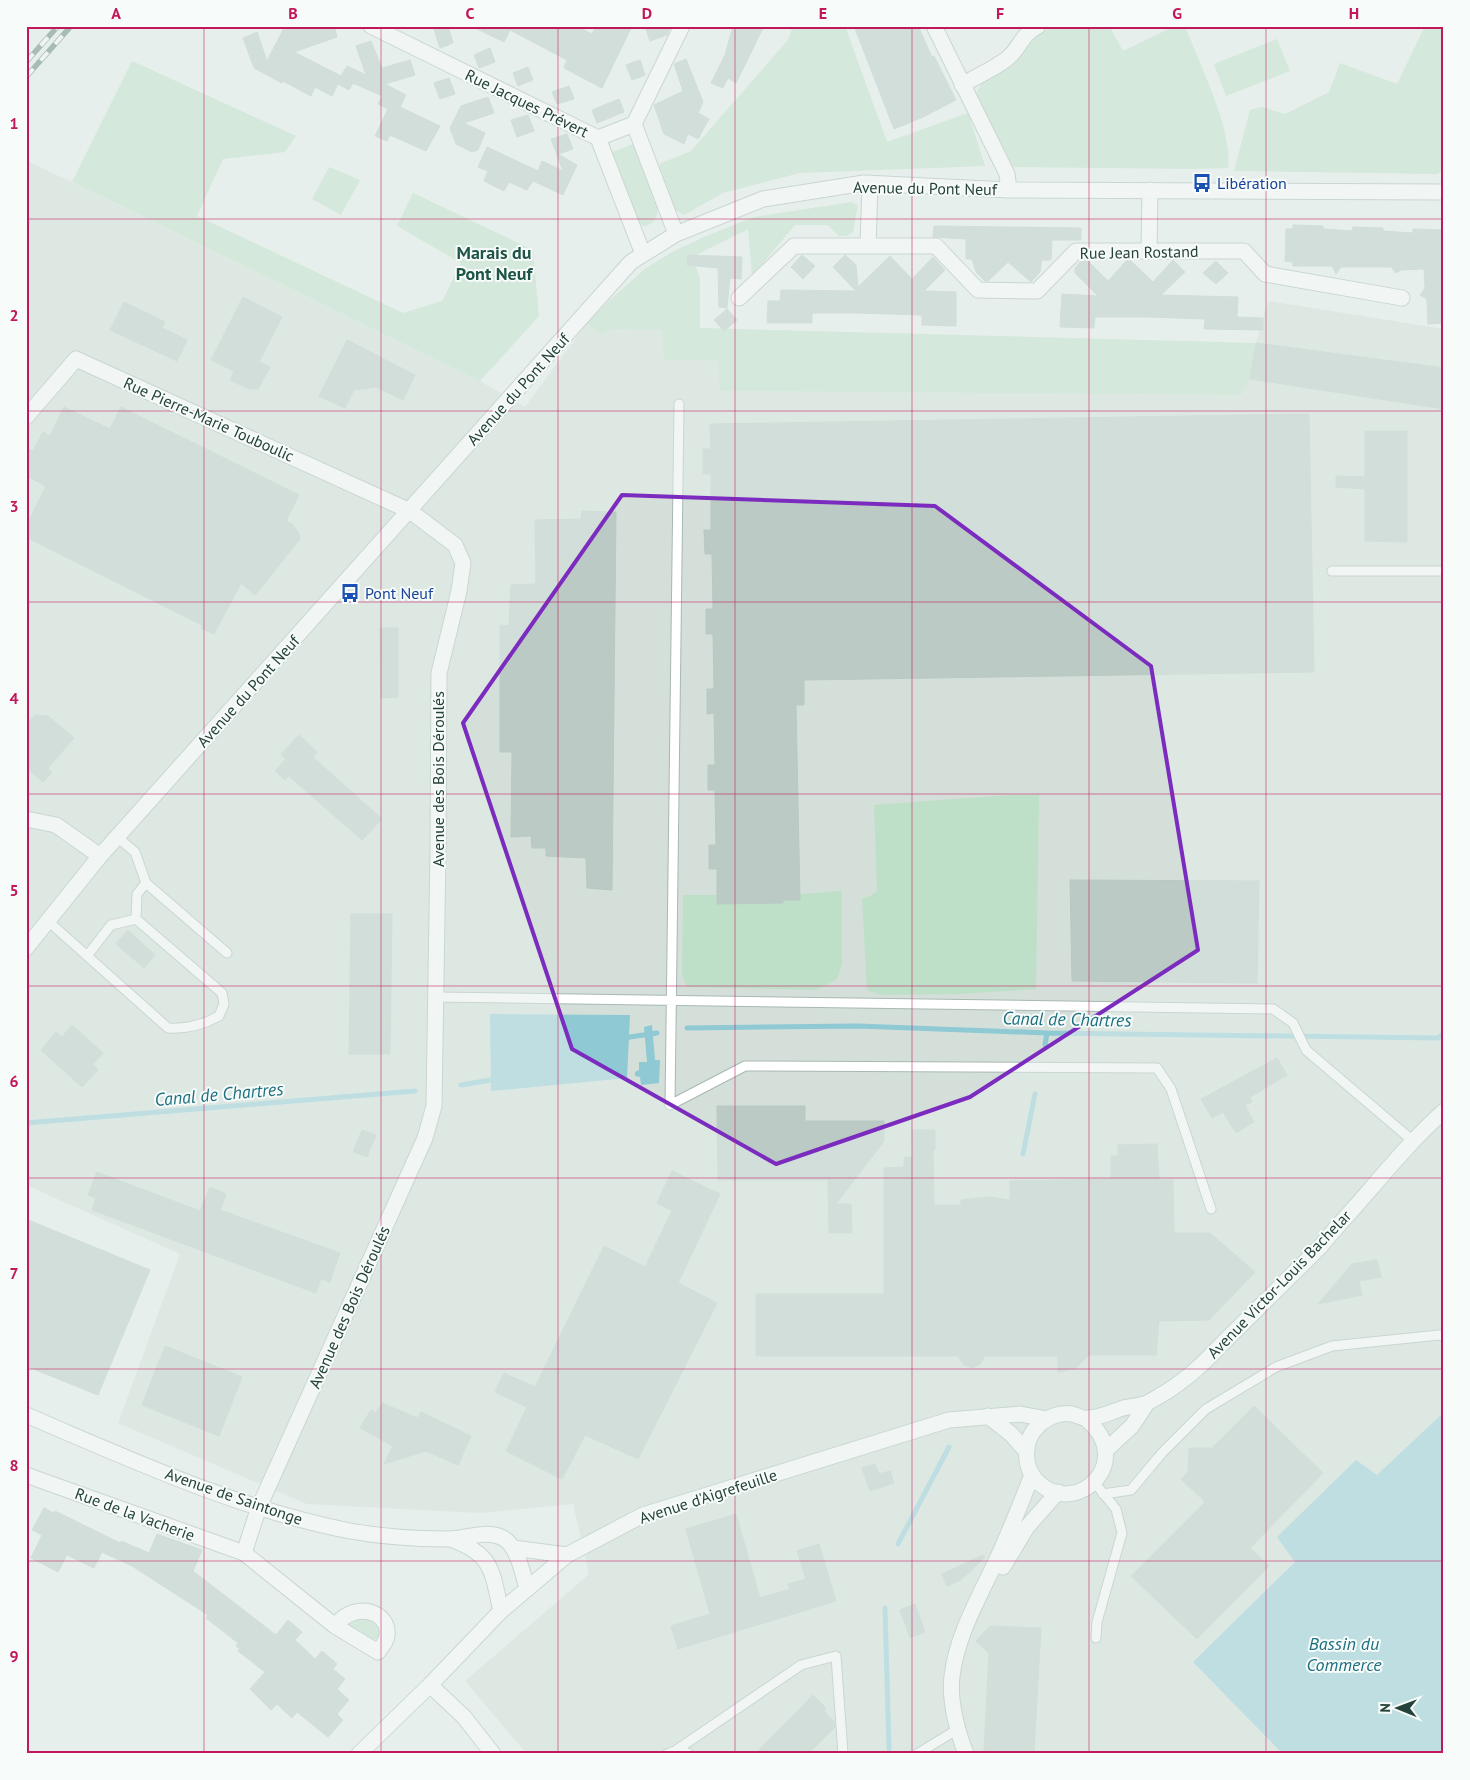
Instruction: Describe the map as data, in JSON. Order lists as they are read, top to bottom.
{
  "streets": {
    "street": [
      "Rue Jacques Prévert",
      "Avenue du Pont Neuf",
      "Rue Jean Rostand",
      "Rue Pierre-Marie Touboulic",
      "Avenue des Bois Déroulés",
      "Avenue Victor-Louis Bachelar",
      "Avenue de Saintonge",
      "Avenue d'Aigrefeuille",
      "Rue de la Vacherie"
    ]
  },
  "crossings": [
    ["Rue Jacques Prévert", "Avenue du Pont Neuf"],
    ["Avenue du Pont Neuf", "Rue Pierre-Marie Touboulic"],
    ["Avenue du Pont Neuf", "Avenue des Bois Déroulés"],
    ["Rue Pierre-Marie Touboulic", "Avenue des Bois Déroulés"],
    ["Avenue des Bois Déroulés", "Avenue de Saintonge"],
    ["Avenue Victor-Louis Bachelar", "Avenue d'Aigrefeuille"],
    ["Avenue de Saintonge", "Avenue d'Aigrefeuille"]
  ],
  "districts": ["Marais du Pont Neuf"],
  "water": ["Canal de Chartres", "Bassin du Commerce"],
  "places": {
    "bus stop": ["Libération", "Pont Neuf"]
  },
  "north": "left",
  "grid": {
    "columns": [
      "A",
      "B",
      "C",
      "D",
      "E",
      "F",
      "G",
      "H"
    ],
    "rows": [
      "1",
      "2",
      "3",
      "4",
      "5",
      "6",
      "7",
      "8",
      "9"
    ]
  }
}
